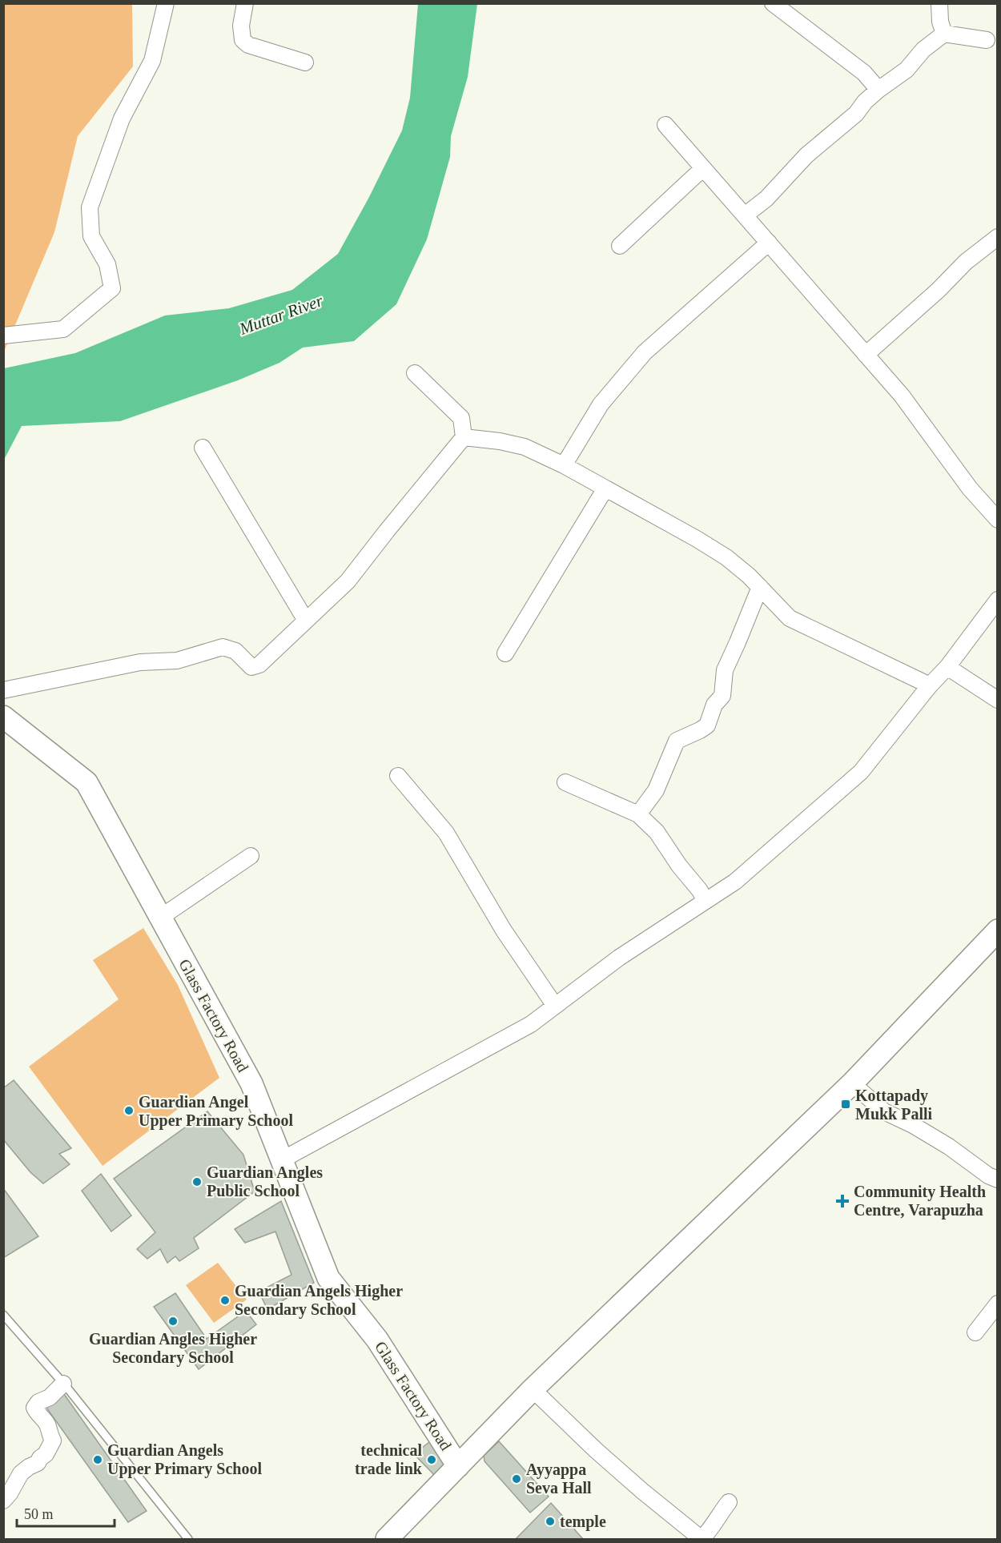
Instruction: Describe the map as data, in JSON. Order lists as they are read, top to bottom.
{
  "streets": {
    "main road": ["Glass Factory Road"]
  },
  "water": ["Muttar River"],
  "places": {
    "transit": ["Kottapady Mukk Palli"],
    "other": [
      "Guardian Angel Upper Primary School",
      "Guardian Angles Public School",
      "Guardian Angels Higher Secondary School",
      "Guardian Angles Higher Secondary School",
      "Guardian Angels Upper Primary School",
      "technical trade link",
      "Ayyappa Seva Hall",
      "temple"
    ],
    "health": ["Community Health Centre, Varapuzha"]
  },
  "scale_bar": "50 m"
}
